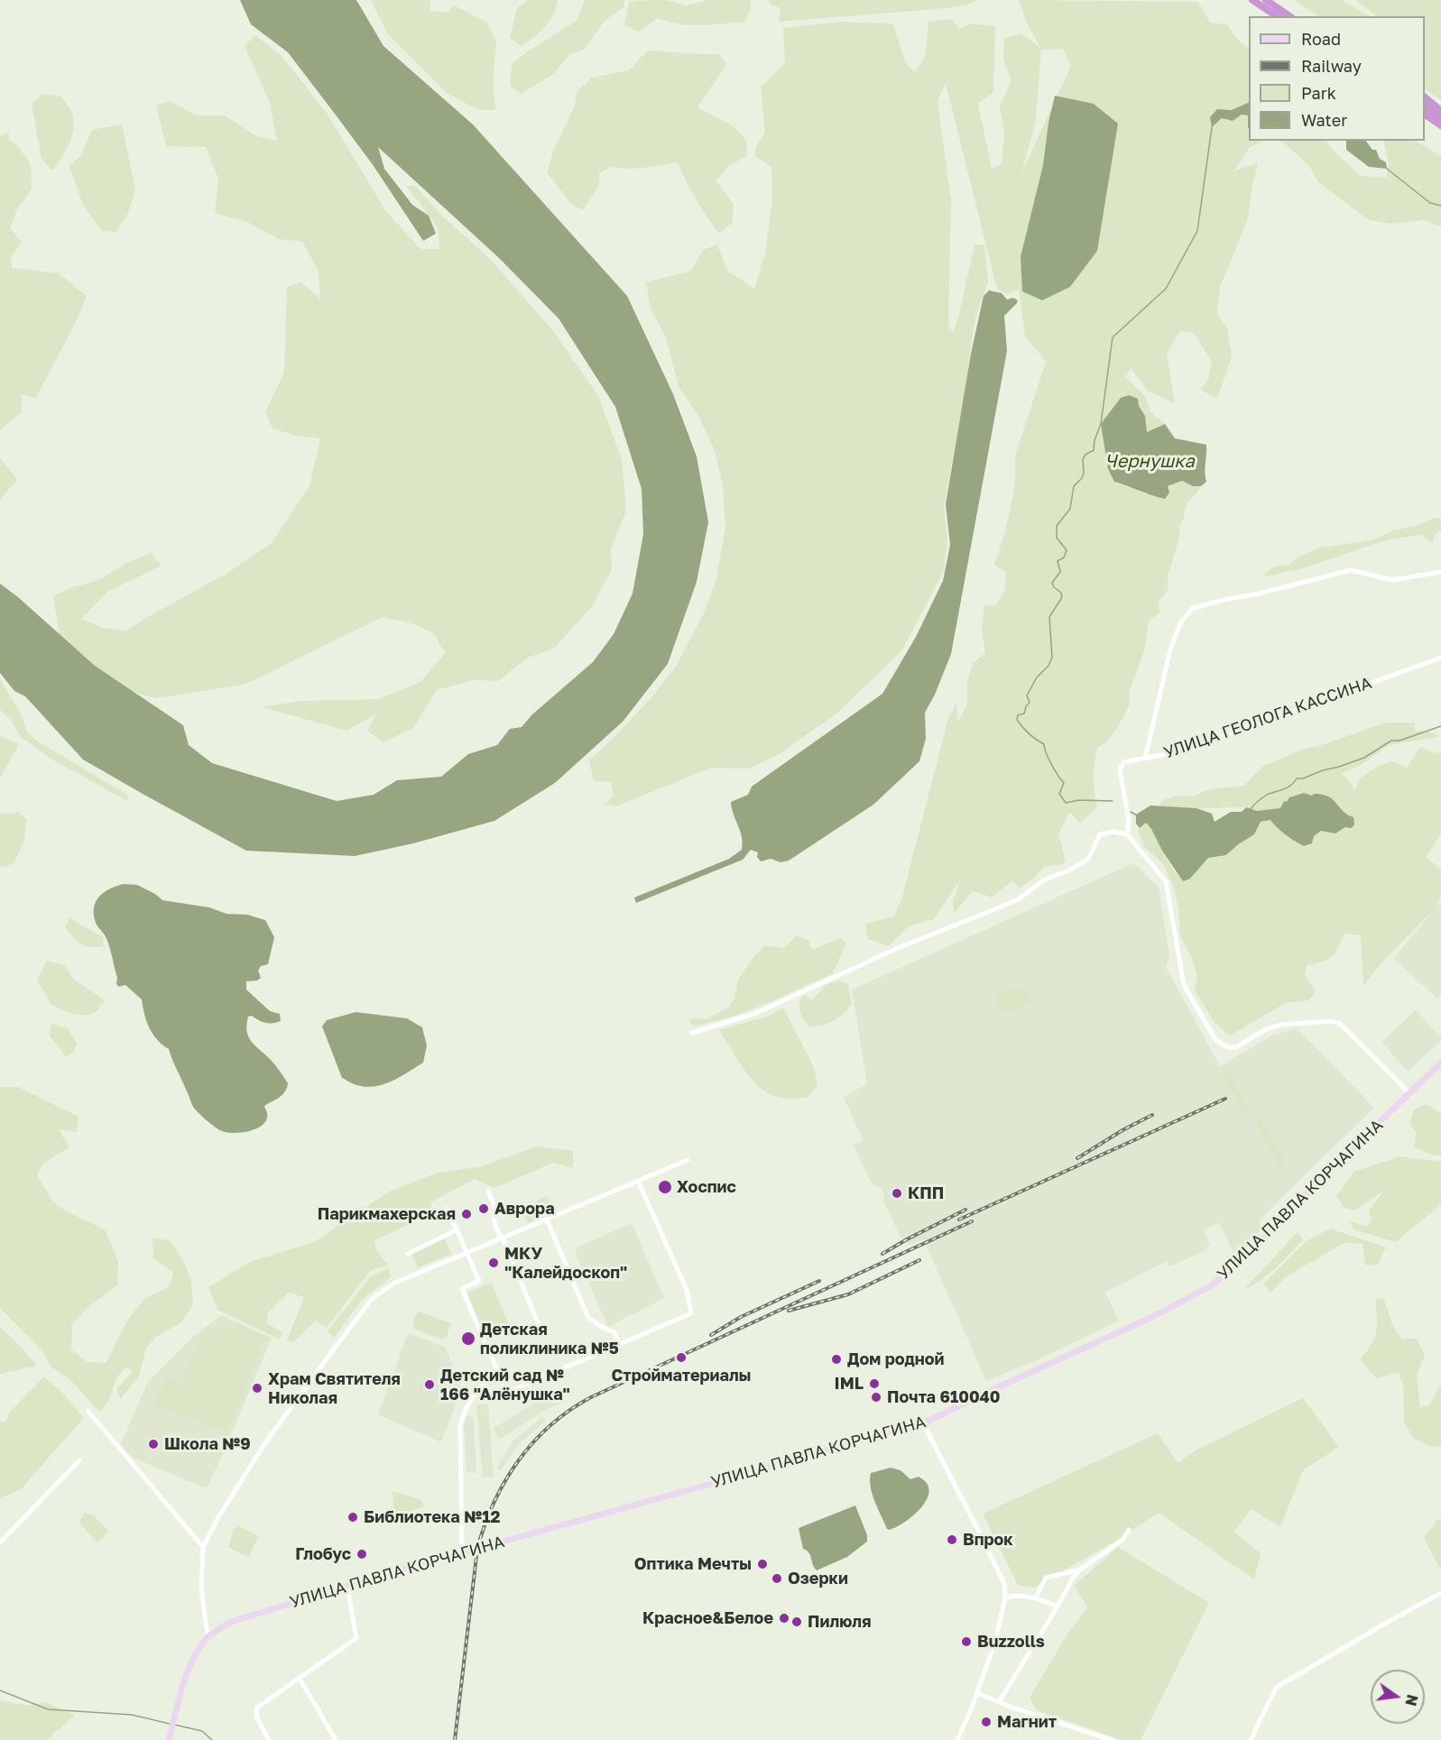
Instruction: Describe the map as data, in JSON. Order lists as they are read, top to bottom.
{
  "streets": {
    "main road": ["УЛИЦА ПАВЛА КОРЧАГИНА"],
    "street": ["УЛИЦА ГЕОЛОГА КАССИНА"]
  },
  "water": ["Чернушка"],
  "places": [
    "Хоспис",
    "КПП",
    "Аврора",
    "Парикмахерская",
    "МКУ \"Калейдоскоп\"",
    "Детская поликлиника №5",
    "Стройматериалы",
    "Дом родной",
    "IML",
    "Детский сад № 166 \"Алёнушка\"",
    "Храм Святителя Николая",
    "Почта 610040",
    "Школа №9",
    "Библиотека №12",
    "Впрок",
    "Глобус",
    "Оптика Мечты",
    "Озерки",
    "Красное&Белое",
    "Пилюля",
    "Buzzolls",
    "Магнит"
  ],
  "legend": [
    "Road",
    "Railway",
    "Park",
    "Water"
  ],
  "north": "right"
}
